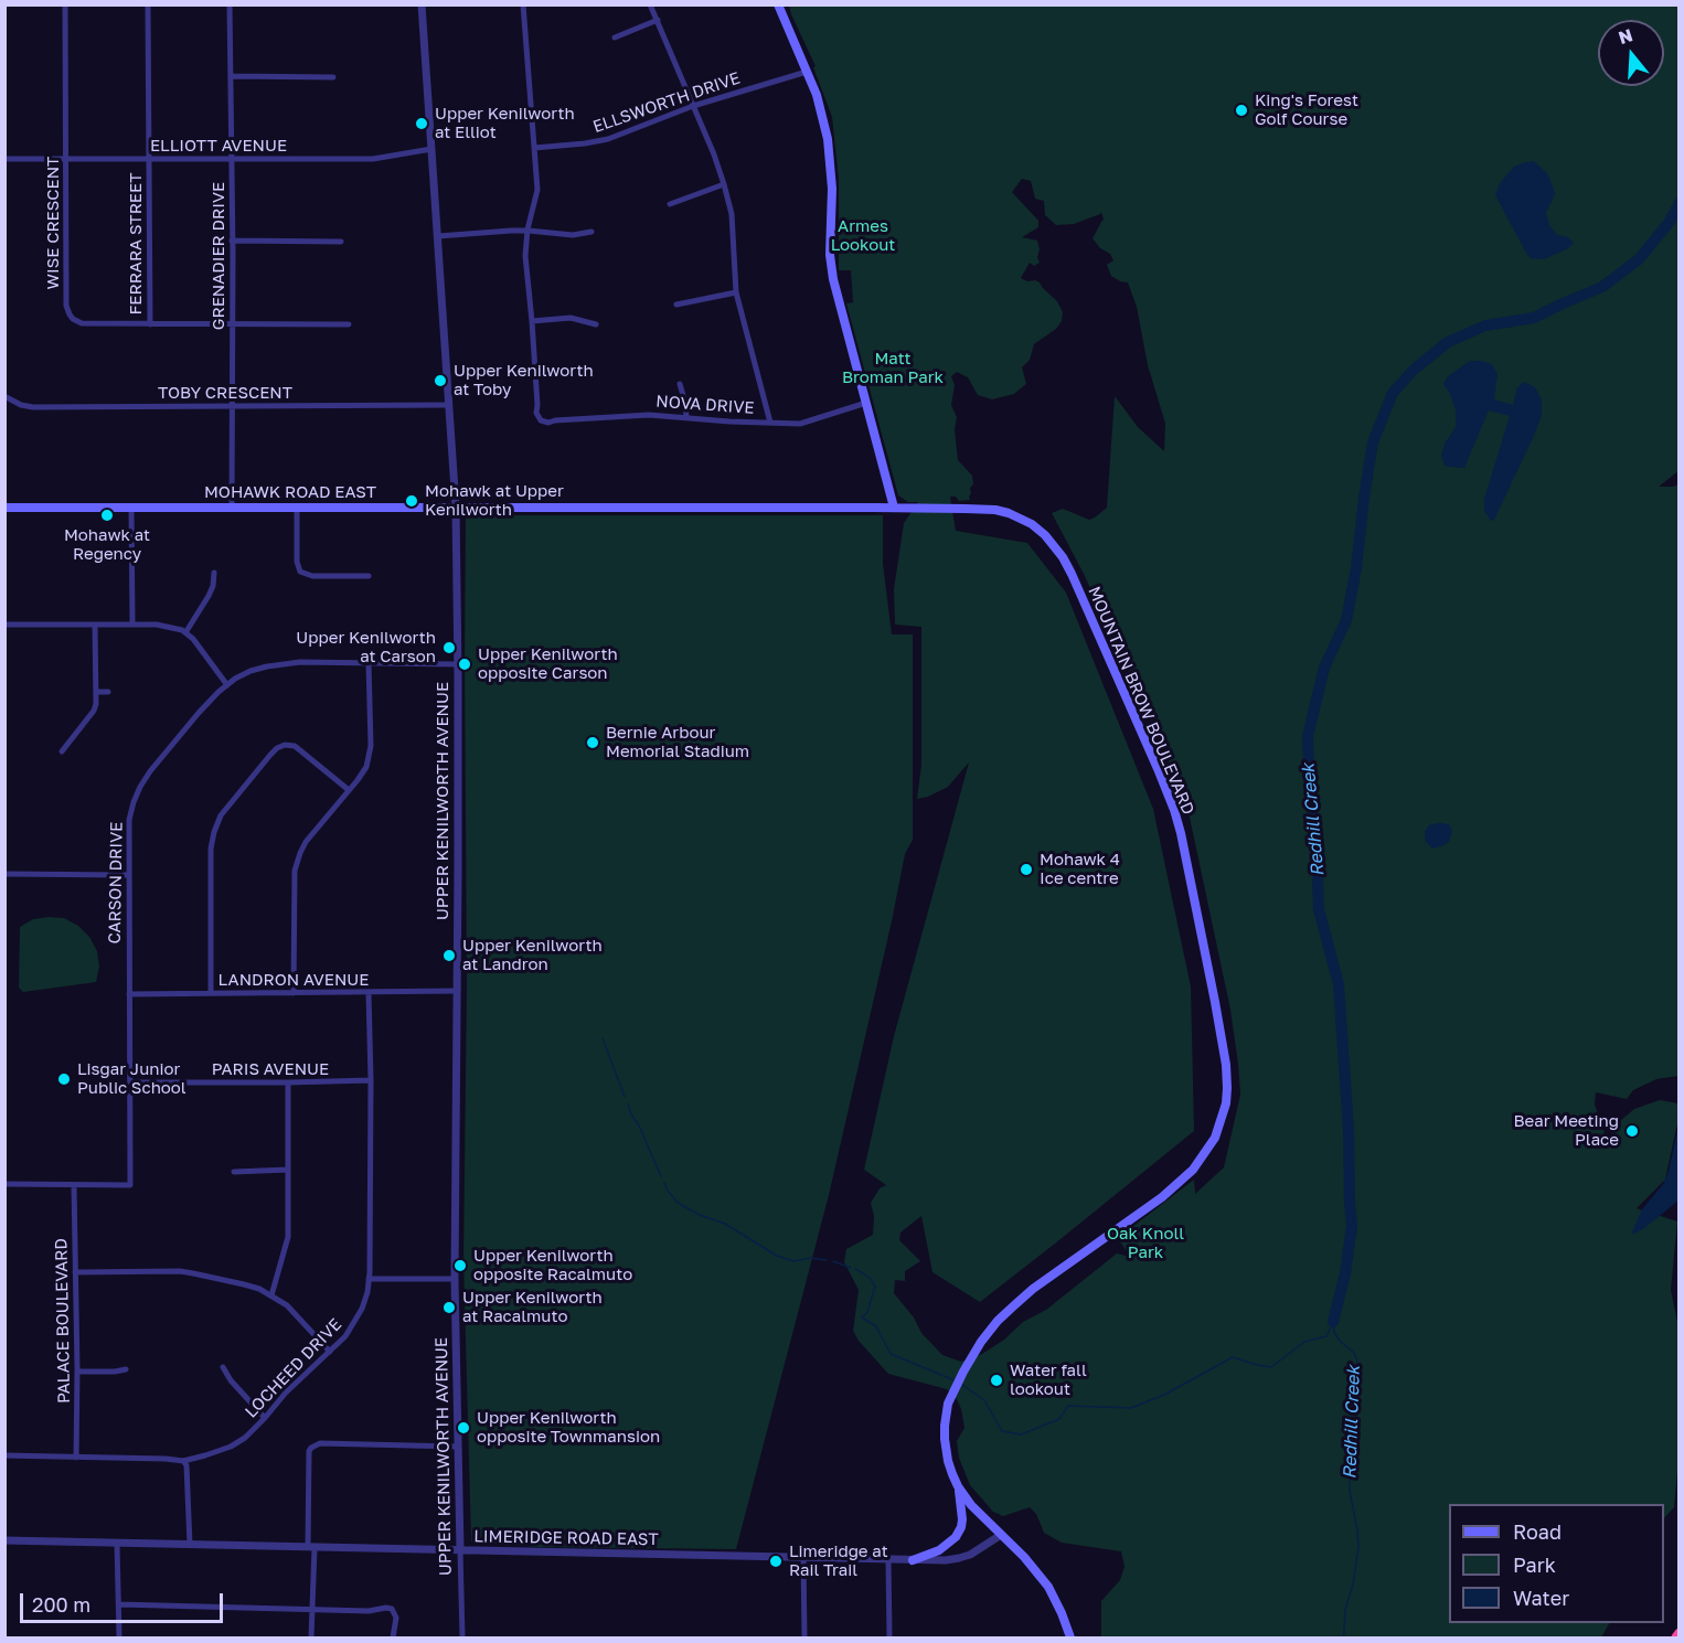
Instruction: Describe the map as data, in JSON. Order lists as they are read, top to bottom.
{
  "streets": {
    "main road": ["MOHAWK ROAD EAST", "MOUNTAIN BROW BOULEVARD"],
    "street": [
      "ELLSWORTH DRIVE",
      "ELLIOTT AVENUE",
      "WISE CRESCENT",
      "FERRARA STREET",
      "GRENADIER DRIVE",
      "TOBY CRESCENT",
      "NOVA DRIVE",
      "UPPER KENILWORTH AVENUE",
      "CARSON DRIVE",
      "LANDRON AVENUE",
      "PARIS AVENUE",
      "PALACE BOULEVARD",
      "LOCHEED DRIVE",
      "LIMERIDGE ROAD EAST"
    ]
  },
  "crossings": [
    ["ELLIOTT AVENUE", "WISE CRESCENT"],
    ["ELLIOTT AVENUE", "FERRARA STREET"],
    ["ELLIOTT AVENUE", "GRENADIER DRIVE"],
    ["ELLIOTT AVENUE", "UPPER KENILWORTH AVENUE"],
    ["WISE CRESCENT", "FERRARA STREET"],
    ["WISE CRESCENT", "GRENADIER DRIVE"],
    ["GRENADIER DRIVE", "TOBY CRESCENT"],
    ["GRENADIER DRIVE", "MOHAWK ROAD EAST"],
    ["TOBY CRESCENT", "UPPER KENILWORTH AVENUE"],
    ["MOHAWK ROAD EAST", "MOUNTAIN BROW BOULEVARD"],
    ["MOHAWK ROAD EAST", "UPPER KENILWORTH AVENUE"],
    ["MOUNTAIN BROW BOULEVARD", "LIMERIDGE ROAD EAST"],
    ["UPPER KENILWORTH AVENUE", "CARSON DRIVE"],
    ["UPPER KENILWORTH AVENUE", "LANDRON AVENUE"],
    ["UPPER KENILWORTH AVENUE", "LIMERIDGE ROAD EAST"],
    ["CARSON DRIVE", "LANDRON AVENUE"],
    ["CARSON DRIVE", "PARIS AVENUE"],
    ["CARSON DRIVE", "PALACE BOULEVARD"],
    ["LANDRON AVENUE", "LOCHEED DRIVE"],
    ["PARIS AVENUE", "LOCHEED DRIVE"],
    ["PALACE BOULEVARD", "LOCHEED DRIVE"]
  ],
  "water": ["Redhill Creek"],
  "parks": ["Armes Lookout", "Matt Broman Park", "Oak Knoll Park"],
  "places": [
    "King's Forest Golf Course",
    "Upper Kenilworth at Elliot",
    "Upper Kenilworth at Toby",
    "Mohawk at Upper Kenilworth",
    "Mohawk at Regency",
    "Upper Kenilworth at Carson",
    "Upper Kenilworth opposite Carson",
    "Bernie Arbour Memorial Stadium",
    "Mohawk 4 Ice centre",
    "Upper Kenilworth at Landron",
    "Lisgar Junior Public School",
    "Bear Meeting Place",
    "Upper Kenilworth opposite Racalmuto",
    "Upper Kenilworth at Racalmuto",
    "Water fall lookout",
    "Upper Kenilworth opposite Townmansion",
    "Limeridge at Rail Trail"
  ],
  "legend": ["Road", "Park", "Water"],
  "scale_bar": "200 m",
  "north": "top"
}
